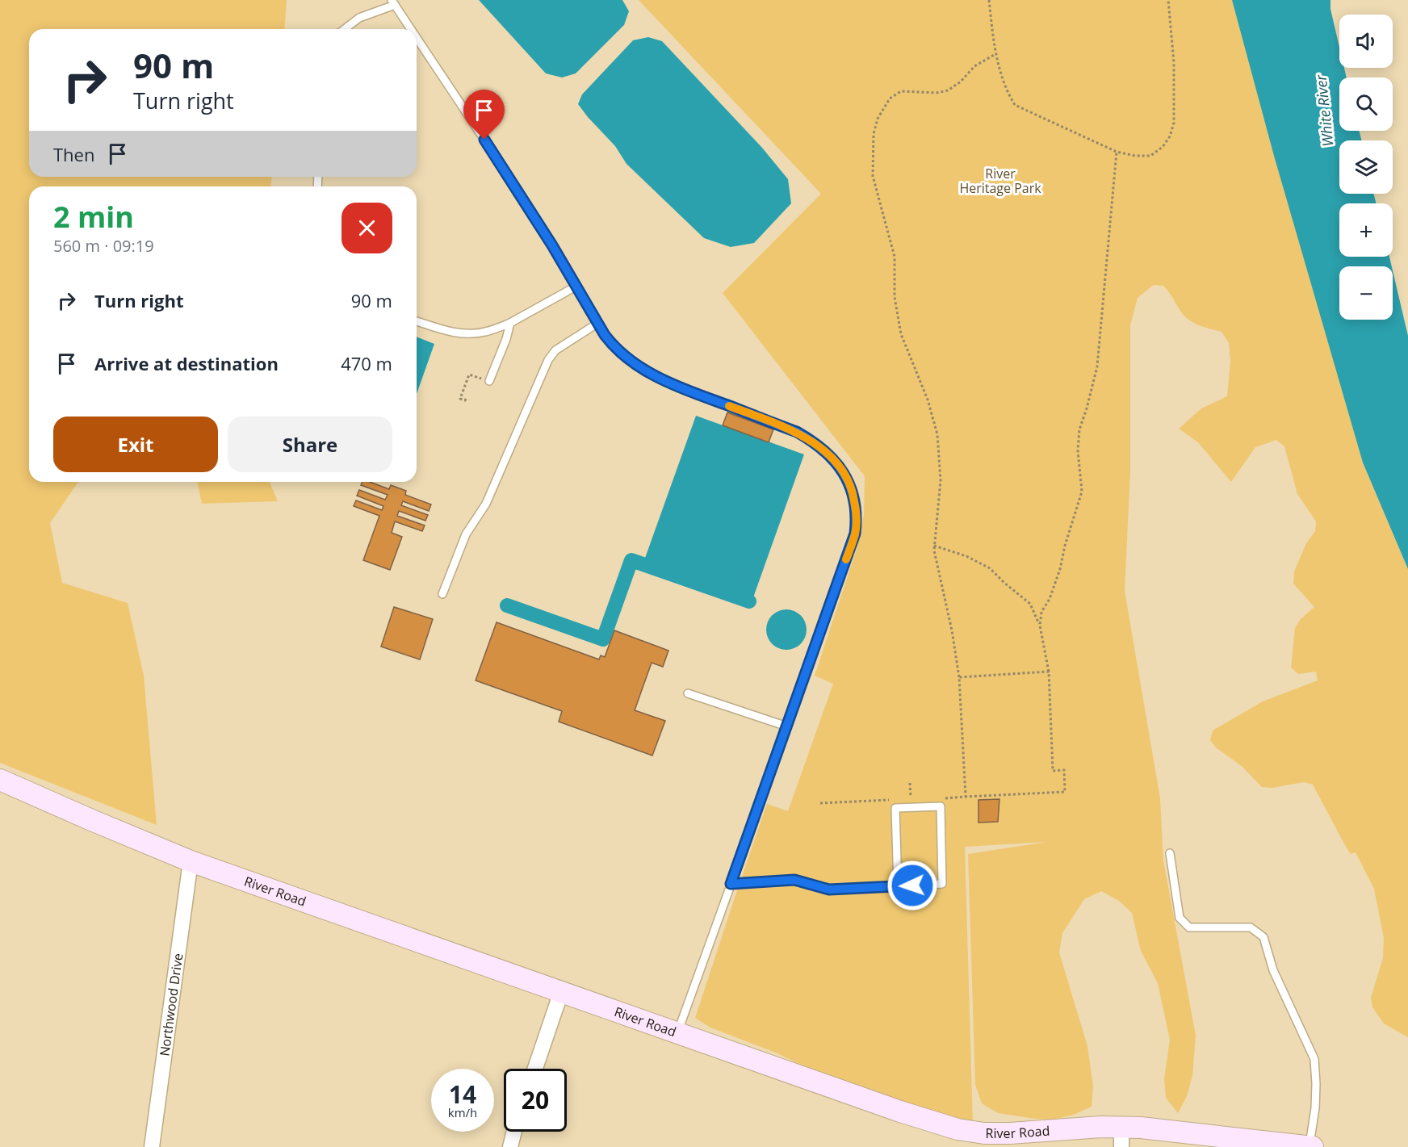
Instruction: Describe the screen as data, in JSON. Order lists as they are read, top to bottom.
{
  "streets": {
    "street": ["River Road", "Northwood Drive"]
  },
  "crossings": [
    ["River Road", "Northwood Drive"]
  ],
  "water": ["White River"],
  "parks": ["River Heritage Park"],
  "page": {
    "map_buttons": ["+", "−"],
    "turn": ["90 m", "Turn right"],
    "then": "Then",
    "heading": ["2 min", "560 m · 09:19"],
    "list": [
      {
        "name": "Turn right",
        "value": "90 m"
      },
      {
        "name": "Arrive at destination",
        "value": "470 m"
      }
    ],
    "buttons": ["Exit", "Share"],
    "speed": "14 km/h",
    "limit": "20"
  }
}
